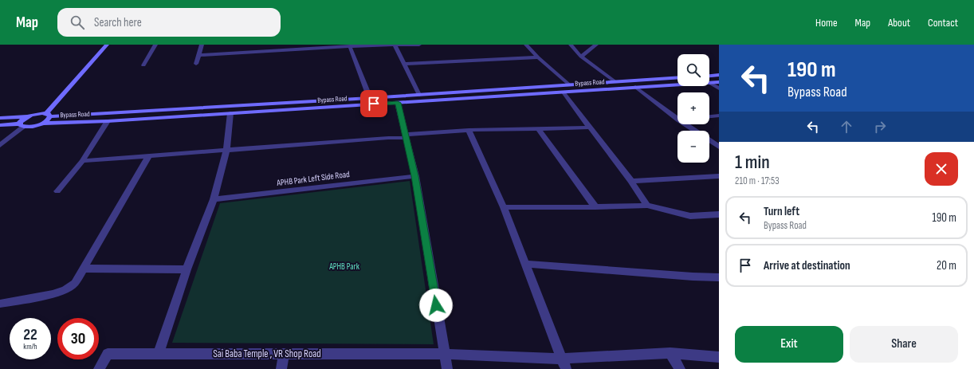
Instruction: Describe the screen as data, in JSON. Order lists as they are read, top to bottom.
{
  "streets": {
    "main road": ["Bypass Road"],
    "street": ["APHB Park Left Side Road", "Sai Baba Temple , VR Shop Road"]
  },
  "parks": ["APHB Park"],
  "page": {
    "header": "Map",
    "search": "Search here",
    "nav": [
      "Home",
      "Map",
      "About",
      "Contact"
    ],
    "turn": ["190 m", "Bypass Road"],
    "map_buttons": ["+", "−"],
    "heading": ["1 min", "210 m · 17:53"],
    "list": [
      {
        "name": "Turn left",
        "note": "Bypass Road",
        "value": "190 m"
      },
      {
        "name": "Arrive at destination",
        "value": "20 m"
      }
    ],
    "speed": "22 km/h",
    "limit": "30",
    "buttons": ["Exit", "Share"]
  }
}
